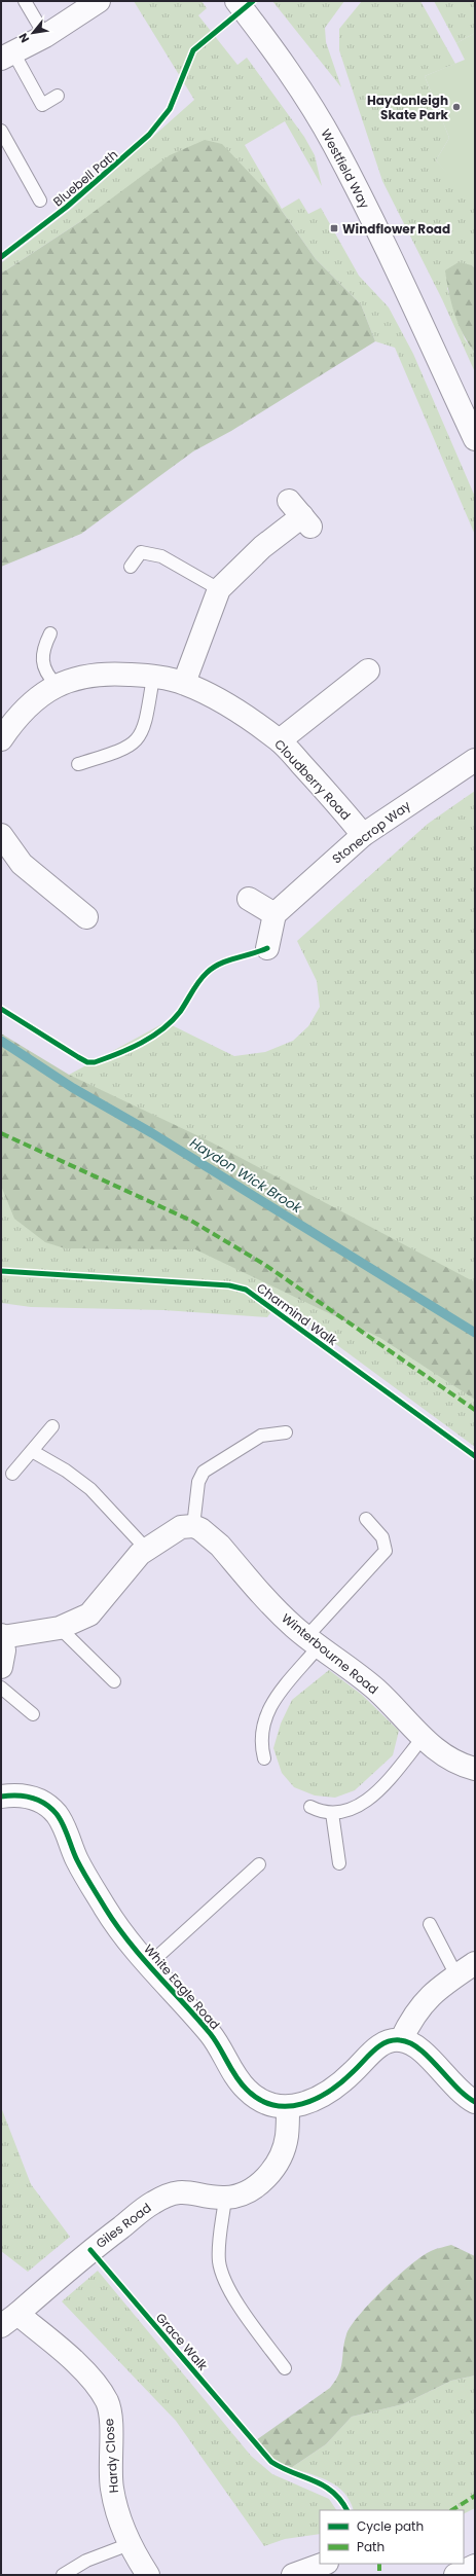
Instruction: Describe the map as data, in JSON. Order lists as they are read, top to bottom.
{
  "streets": {
    "street": [
      "Westfield Way",
      "Cloudberry Road",
      "Stonecrop Way",
      "Winterbourne Road",
      "White Eagle Road",
      "Giles Road",
      "Hardy Close"
    ],
    "cycle path": ["Bluebell Path", "Charmind Walk", "Grace Walk"]
  },
  "crossings": [
    ["Cloudberry Road", "Stonecrop Way"],
    ["White Eagle Road", "Giles Road"],
    ["Giles Road", "Hardy Close"]
  ],
  "water": ["Haydon Wick Brook"],
  "places": {
    "other": ["Haydonleigh Skate Park"],
    "transit": ["Windflower Road"]
  },
  "legend": ["Cycle path", "Path"],
  "north": "bottom left"
}
